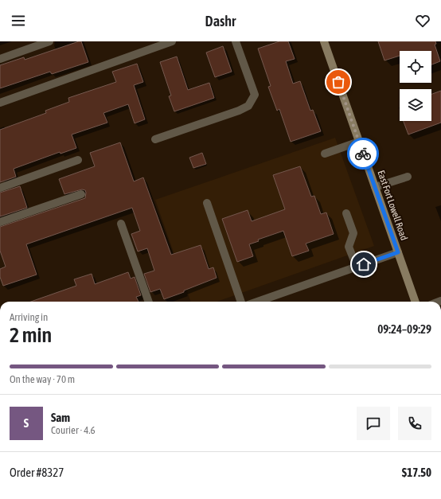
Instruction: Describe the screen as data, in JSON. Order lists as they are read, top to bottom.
{
  "streets": {
    "main road": ["East Fort Lowell Road"]
  },
  "page": {
    "header": "Dashr",
    "heading": ["2 min", "Arriving in", "09:24–09:29"],
    "panel": [
      "Sam",
      "Courier · 4.6",
      "Order #8327",
      "$17.50"
    ],
    "bar": "On the way · 70 m",
    "round": "S"
  }
}
